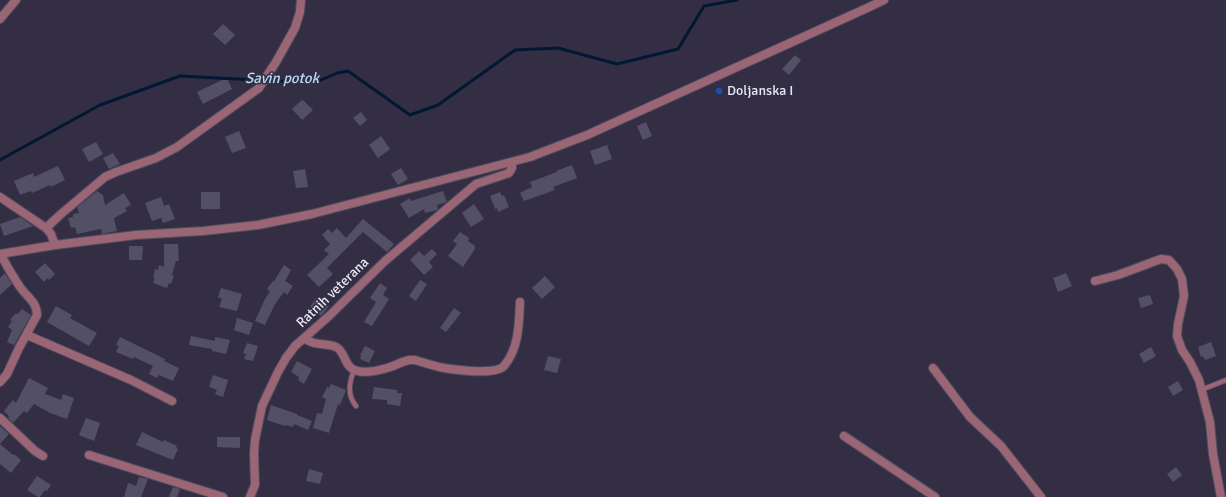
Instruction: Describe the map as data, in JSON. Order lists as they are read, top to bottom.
{
  "streets": {
    "street": ["Ratnih veterana"]
  },
  "water": ["Savin potok"],
  "places": ["Doljanska I"]
}
